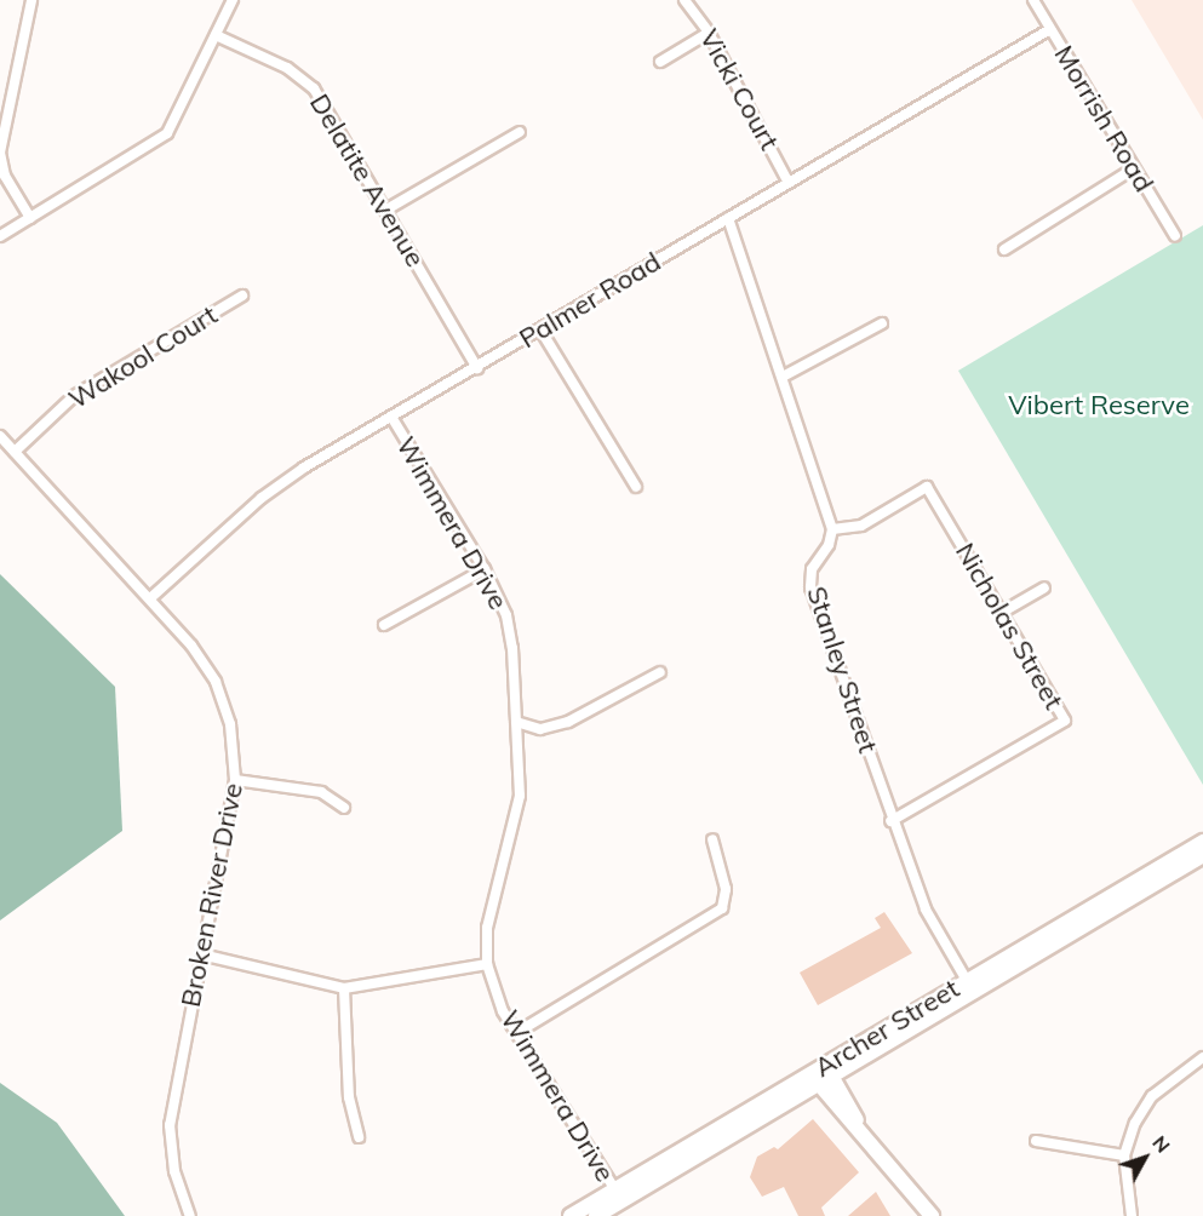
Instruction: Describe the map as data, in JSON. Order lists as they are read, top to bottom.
{
  "streets": {
    "main road": ["Archer Street"],
    "street": [
      "Vicki Court",
      "Morrish Road",
      "Delatite Avenue",
      "Palmer Road",
      "Wakool Court",
      "Wimmera Drive",
      "Nicholas Street",
      "Stanley Street",
      "Broken River Drive"
    ]
  },
  "crossings": [
    ["Vicki Court", "Palmer Road"],
    ["Morrish Road", "Palmer Road"],
    ["Delatite Avenue", "Palmer Road"],
    ["Palmer Road", "Wimmera Drive"],
    ["Palmer Road", "Broken River Drive"],
    ["Wakool Court", "Broken River Drive"],
    ["Wimmera Drive", "Archer Street"],
    ["Nicholas Street", "Stanley Street"],
    ["Stanley Street", "Archer Street"]
  ],
  "parks": ["Vibert Reserve"],
  "north": "top right"
}
